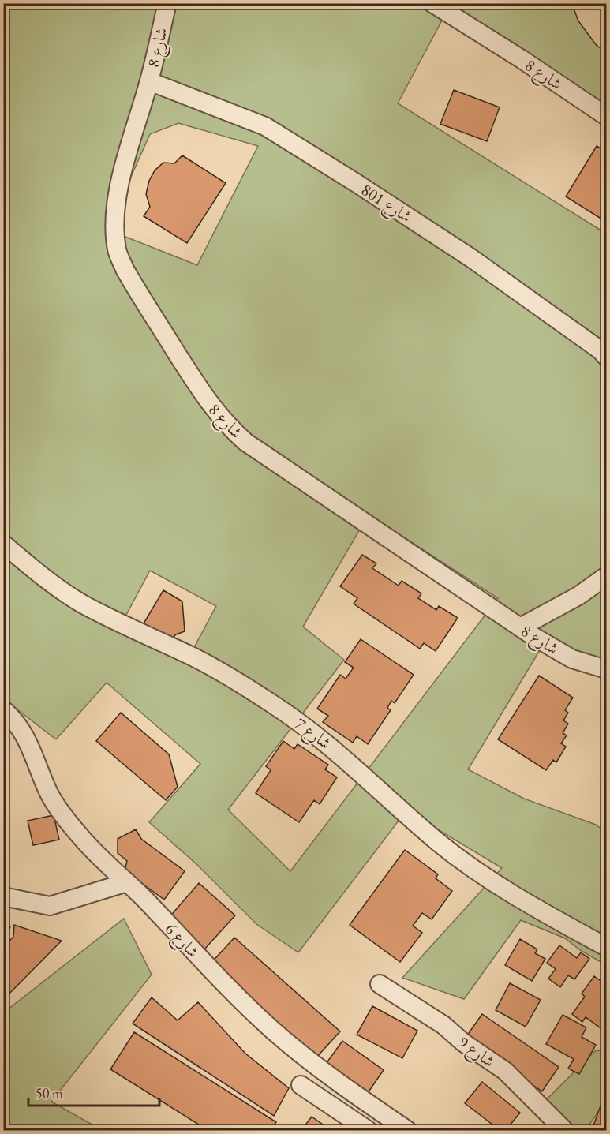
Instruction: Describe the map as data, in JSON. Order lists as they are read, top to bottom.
{
  "streets": {
    "street": [
      "شارع 8",
      "شارع 801",
      "شارع 7",
      "شارع 6",
      "شارع 9"
    ]
  },
  "crossings": [
    ["شارع 8", "شارع 801"]
  ],
  "scale_bar": "50 m"
}
